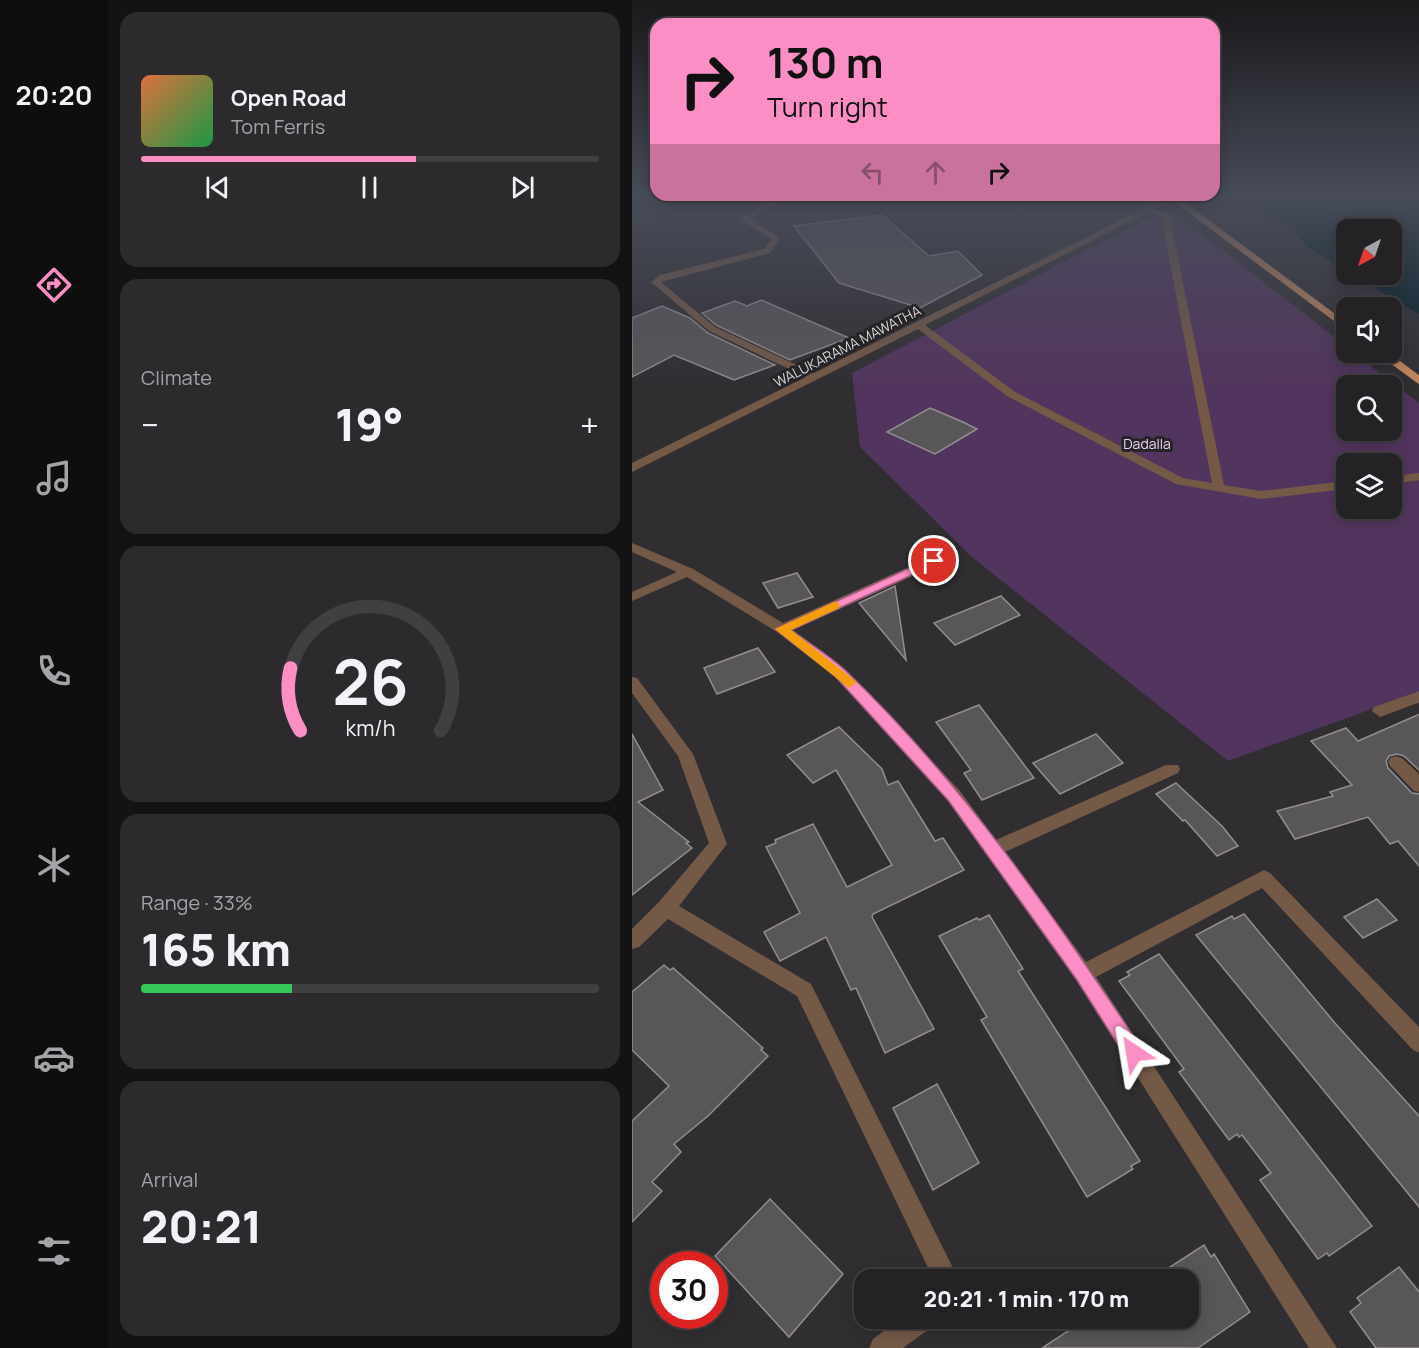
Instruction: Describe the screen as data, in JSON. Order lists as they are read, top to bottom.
{
  "streets": {
    "street": ["WALUKARAMA MAWATHA"]
  },
  "parks": ["Dadalla"],
  "north": "bottom left",
  "page": {
    "tabs": "20:20",
    "turn": ["130 m", "Turn right"],
    "song": ["Open Road", "Tom Ferris"],
    "tile": [
      "Climate",
      ["Range · 33%", "165 km"],
      ["Arrival", "20:21"]
    ],
    "heat": ["−", "19°", "+"],
    "limit": "30",
    "trip": "20:21 · 1 min · 170 m",
    "gauge": ["26", "km/h"]
  }
}
